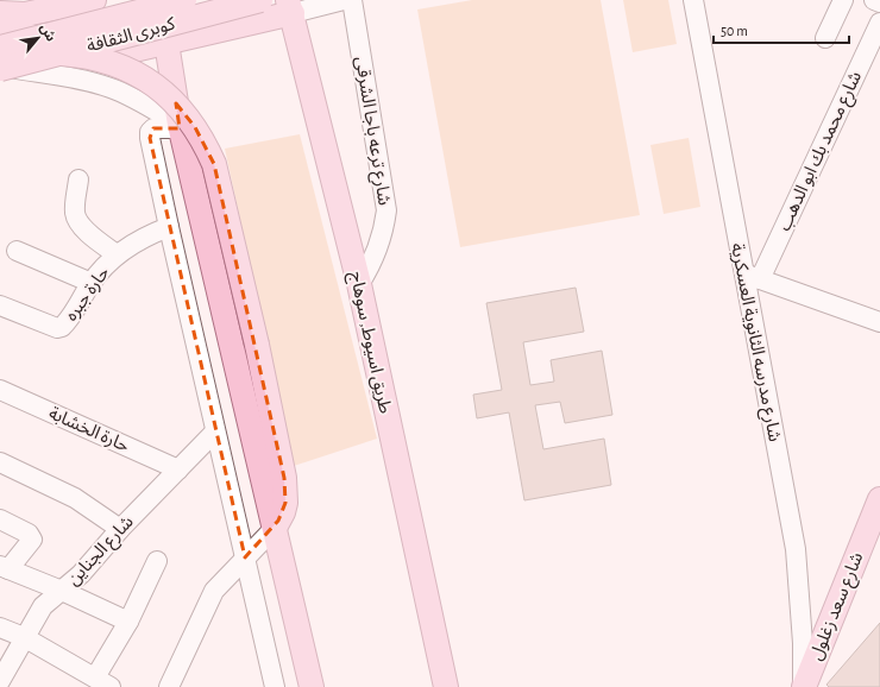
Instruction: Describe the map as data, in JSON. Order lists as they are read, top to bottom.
{
  "streets": {
    "main road": ["كوبرى الثقافة", "طريق اسيوط, سوهاج", "شارع سعد زغلول"],
    "street": [
      "شارع ترعه باجا الشرقى",
      "شارع محمد بك ابو الدهب",
      "حارة جبره",
      "شارع مدرسه الثانوية العسكرية",
      "حارة الخشابة",
      "شارع الجناين"
    ]
  },
  "crossings": [
    ["شارع ترعه باجا الشرقى", "طريق اسيوط, سوهاج"],
    ["شارع محمد بك ابو الدهب", "شارع مدرسه الثانوية العسكرية"],
    ["شارع مدرسه الثانوية العسكرية", "شارع سعد زغلول"],
    ["حارة الخشابة", "شارع الجناين"]
  ],
  "scale_bar": "50 m",
  "north": "top right"
}
